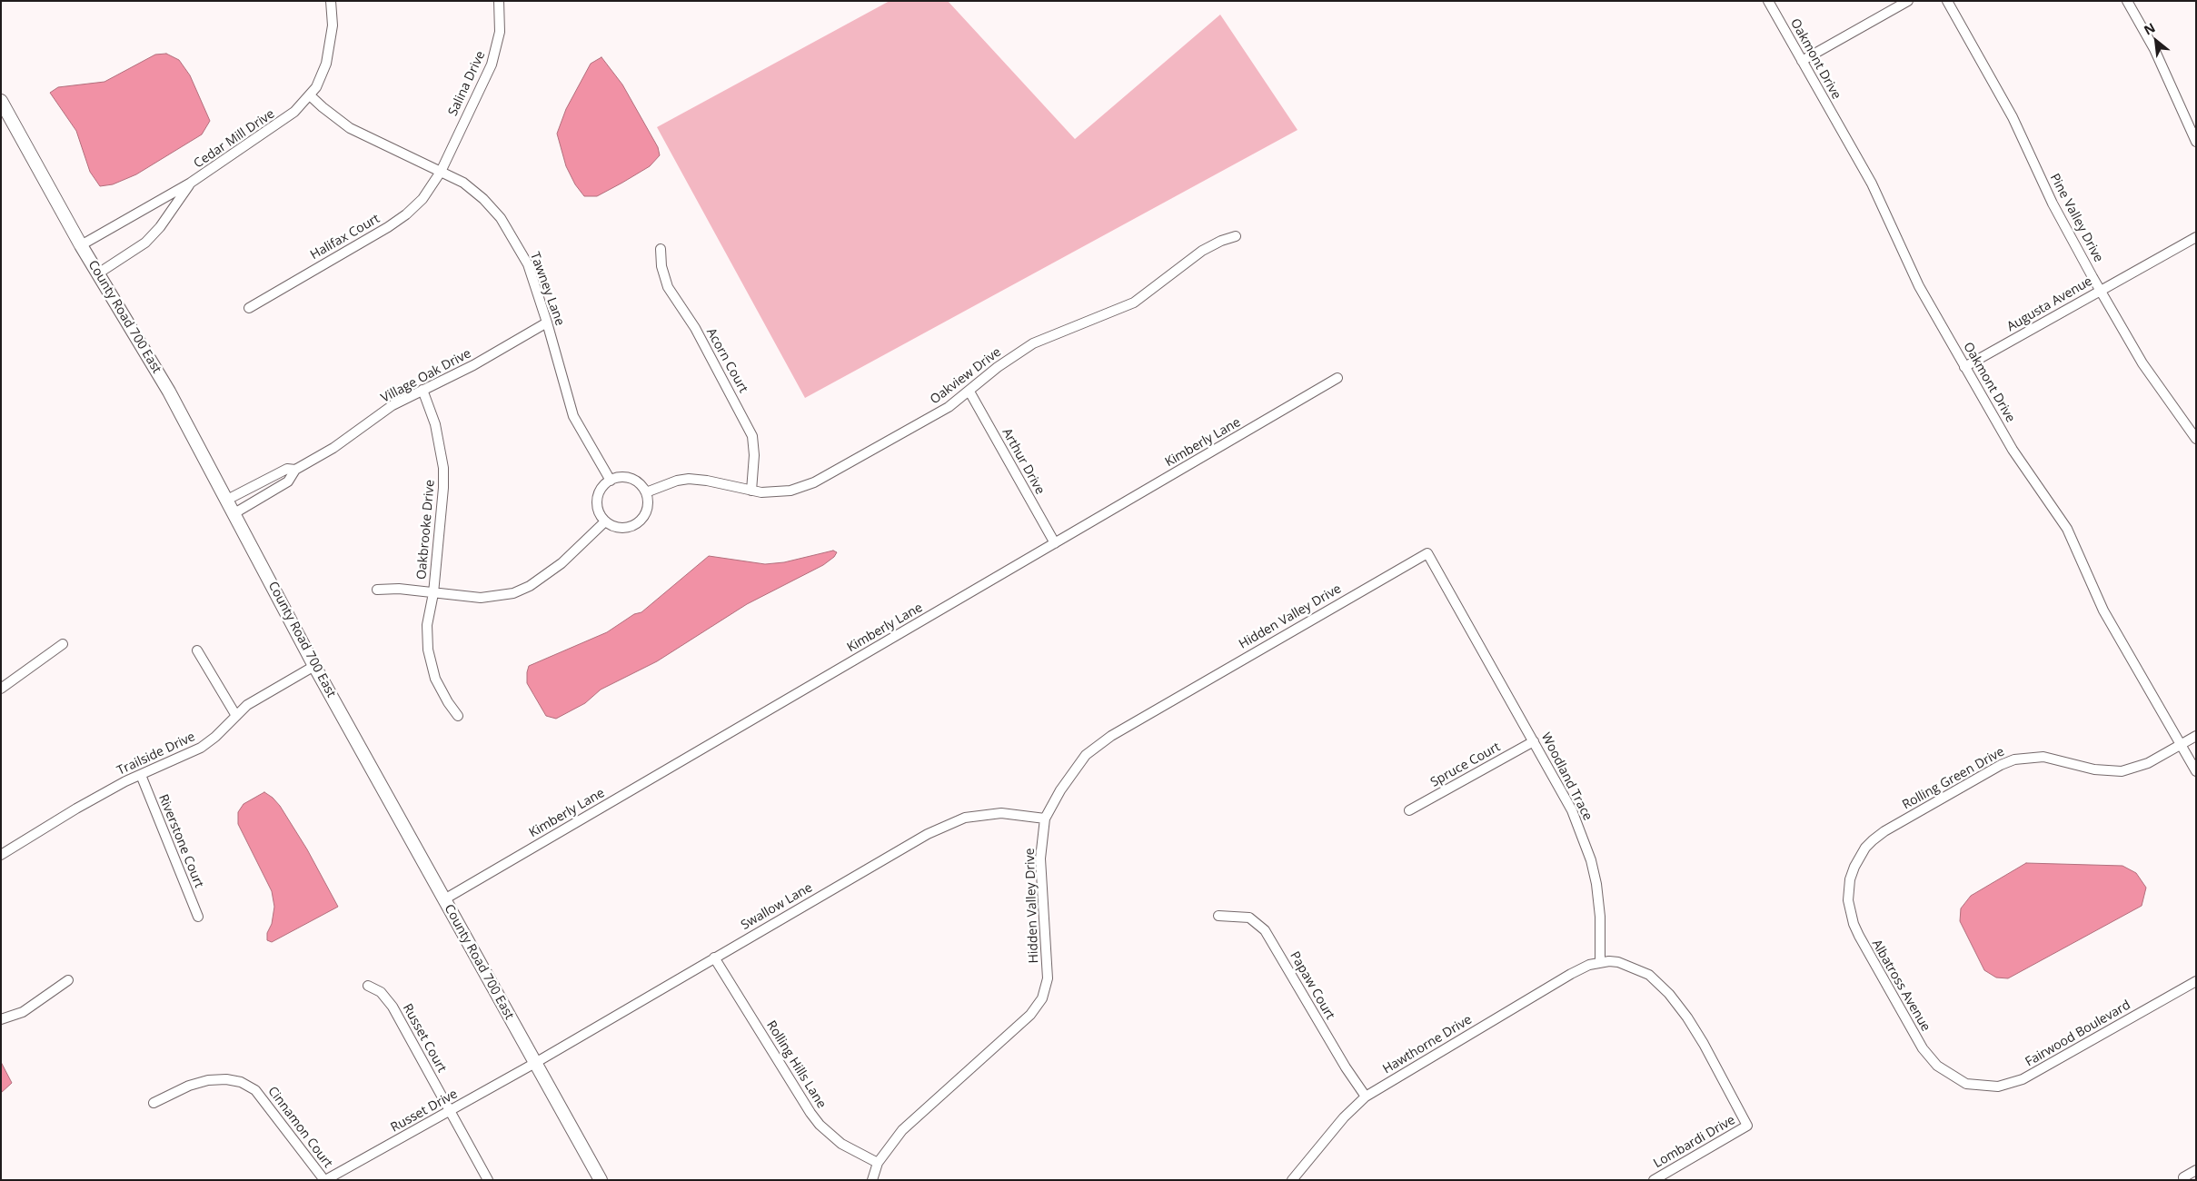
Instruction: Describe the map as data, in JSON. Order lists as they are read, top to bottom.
{
  "streets": {
    "main road": ["County Road 700 East"],
    "street": [
      "Oakmont Drive",
      "Salina Drive",
      "Cedar Mill Drive",
      "Pine Valley Drive",
      "Halifax Court",
      "Tawney Lane",
      "Augusta Avenue",
      "Acorn Court",
      "Village Oak Drive",
      "Oakview Drive",
      "Kimberly Lane",
      "Arthur Drive",
      "Oakbrooke Drive",
      "Hidden Valley Drive",
      "Trailside Drive",
      "Spruce Court",
      "Woodland Trace",
      "Rolling Green Drive",
      "Riverstone Court",
      "Swallow Lane",
      "Papaw Court",
      "Albatross Avenue",
      "Fairwood Boulevard",
      "Russet Court",
      "Hawthorne Drive",
      "Rolling Hills Lane",
      "Russet Drive",
      "Cinnamon Court",
      "Lombardi Drive"
    ]
  },
  "crossings": [
    ["Oakmont Drive", "Augusta Avenue"],
    ["Oakmont Drive", "Rolling Green Drive"],
    ["Salina Drive", "Halifax Court"],
    ["Salina Drive", "Tawney Lane"],
    ["Cedar Mill Drive", "Tawney Lane"],
    ["Cedar Mill Drive", "County Road 700 East"],
    ["Pine Valley Drive", "Augusta Avenue"],
    ["Halifax Court", "Tawney Lane"],
    ["Tawney Lane", "Village Oak Drive"],
    ["Tawney Lane", "Oakview Drive"],
    ["County Road 700 East", "Village Oak Drive"],
    ["County Road 700 East", "Kimberly Lane"],
    ["County Road 700 East", "Trailside Drive"],
    ["County Road 700 East", "Swallow Lane"],
    ["County Road 700 East", "Russet Drive"],
    ["Acorn Court", "Oakview Drive"],
    ["Village Oak Drive", "Oakbrooke Drive"],
    ["Oakview Drive", "Arthur Drive"],
    ["Kimberly Lane", "Arthur Drive"],
    ["Hidden Valley Drive", "Woodland Trace"],
    ["Hidden Valley Drive", "Swallow Lane"],
    ["Hidden Valley Drive", "Rolling Hills Lane"],
    ["Trailside Drive", "Riverstone Court"],
    ["Spruce Court", "Woodland Trace"],
    ["Woodland Trace", "Hawthorne Drive"],
    ["Woodland Trace", "Lombardi Drive"],
    ["Rolling Green Drive", "Albatross Avenue"],
    ["Swallow Lane", "Rolling Hills Lane"],
    ["Swallow Lane", "Russet Drive"],
    ["Papaw Court", "Hawthorne Drive"],
    ["Albatross Avenue", "Fairwood Boulevard"],
    ["Russet Court", "Russet Drive"],
    ["Hawthorne Drive", "Lombardi Drive"],
    ["Russet Drive", "Cinnamon Court"]
  ],
  "north": "top left"
}
